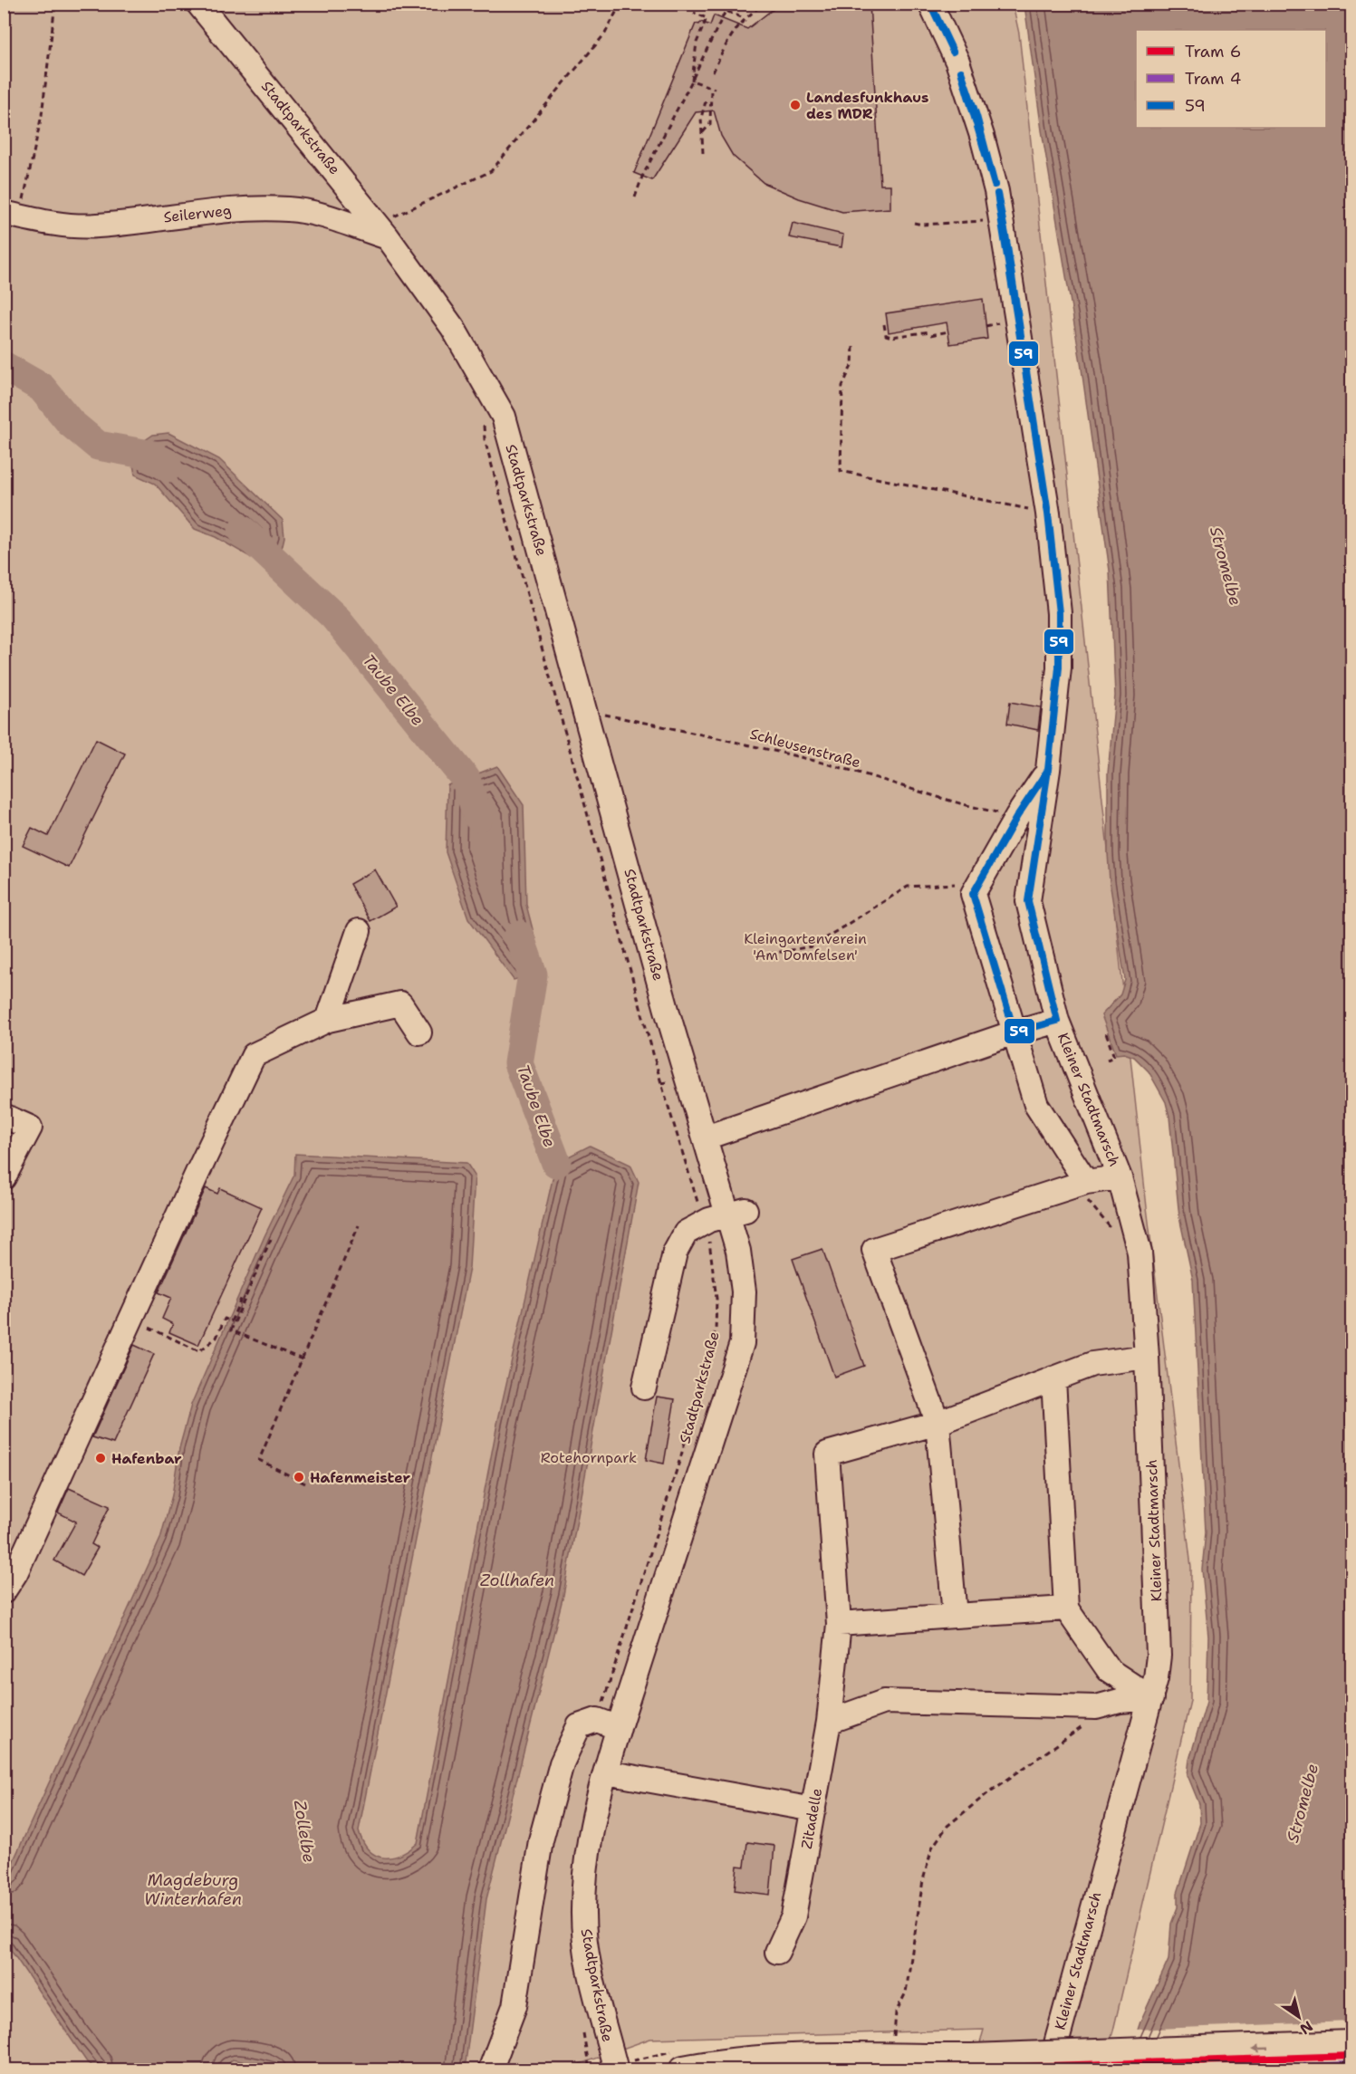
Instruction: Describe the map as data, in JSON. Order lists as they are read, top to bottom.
{
  "streets": {
    "street": [
      "Stadtparkstraße",
      "Seilerweg",
      "Kleiner Stadtmarsch",
      "Zitadelle"
    ],
    "path": ["Schleusenstraße"]
  },
  "crossings": [
    ["Stadtparkstraße", "Seilerweg"],
    ["Stadtparkstraße", "Schleusenstraße"]
  ],
  "water": [
    "Stromelbe",
    "Taube Elbe",
    "Zollhafen",
    "Zollelbe",
    "Magdeburg Winterhafen"
  ],
  "parks": ["Kleingartenverein 'Am Domfelsen'", "Rotehornpark"],
  "places": ["Landesfunkhaus des MDR", "Hafenbar", "Hafenmeister"],
  "lines": ["transit line 59", "tram line 6", "tram line 4"],
  "legend": ["Tram 6", "Tram 4", "59"],
  "north": "bottom right"
}
